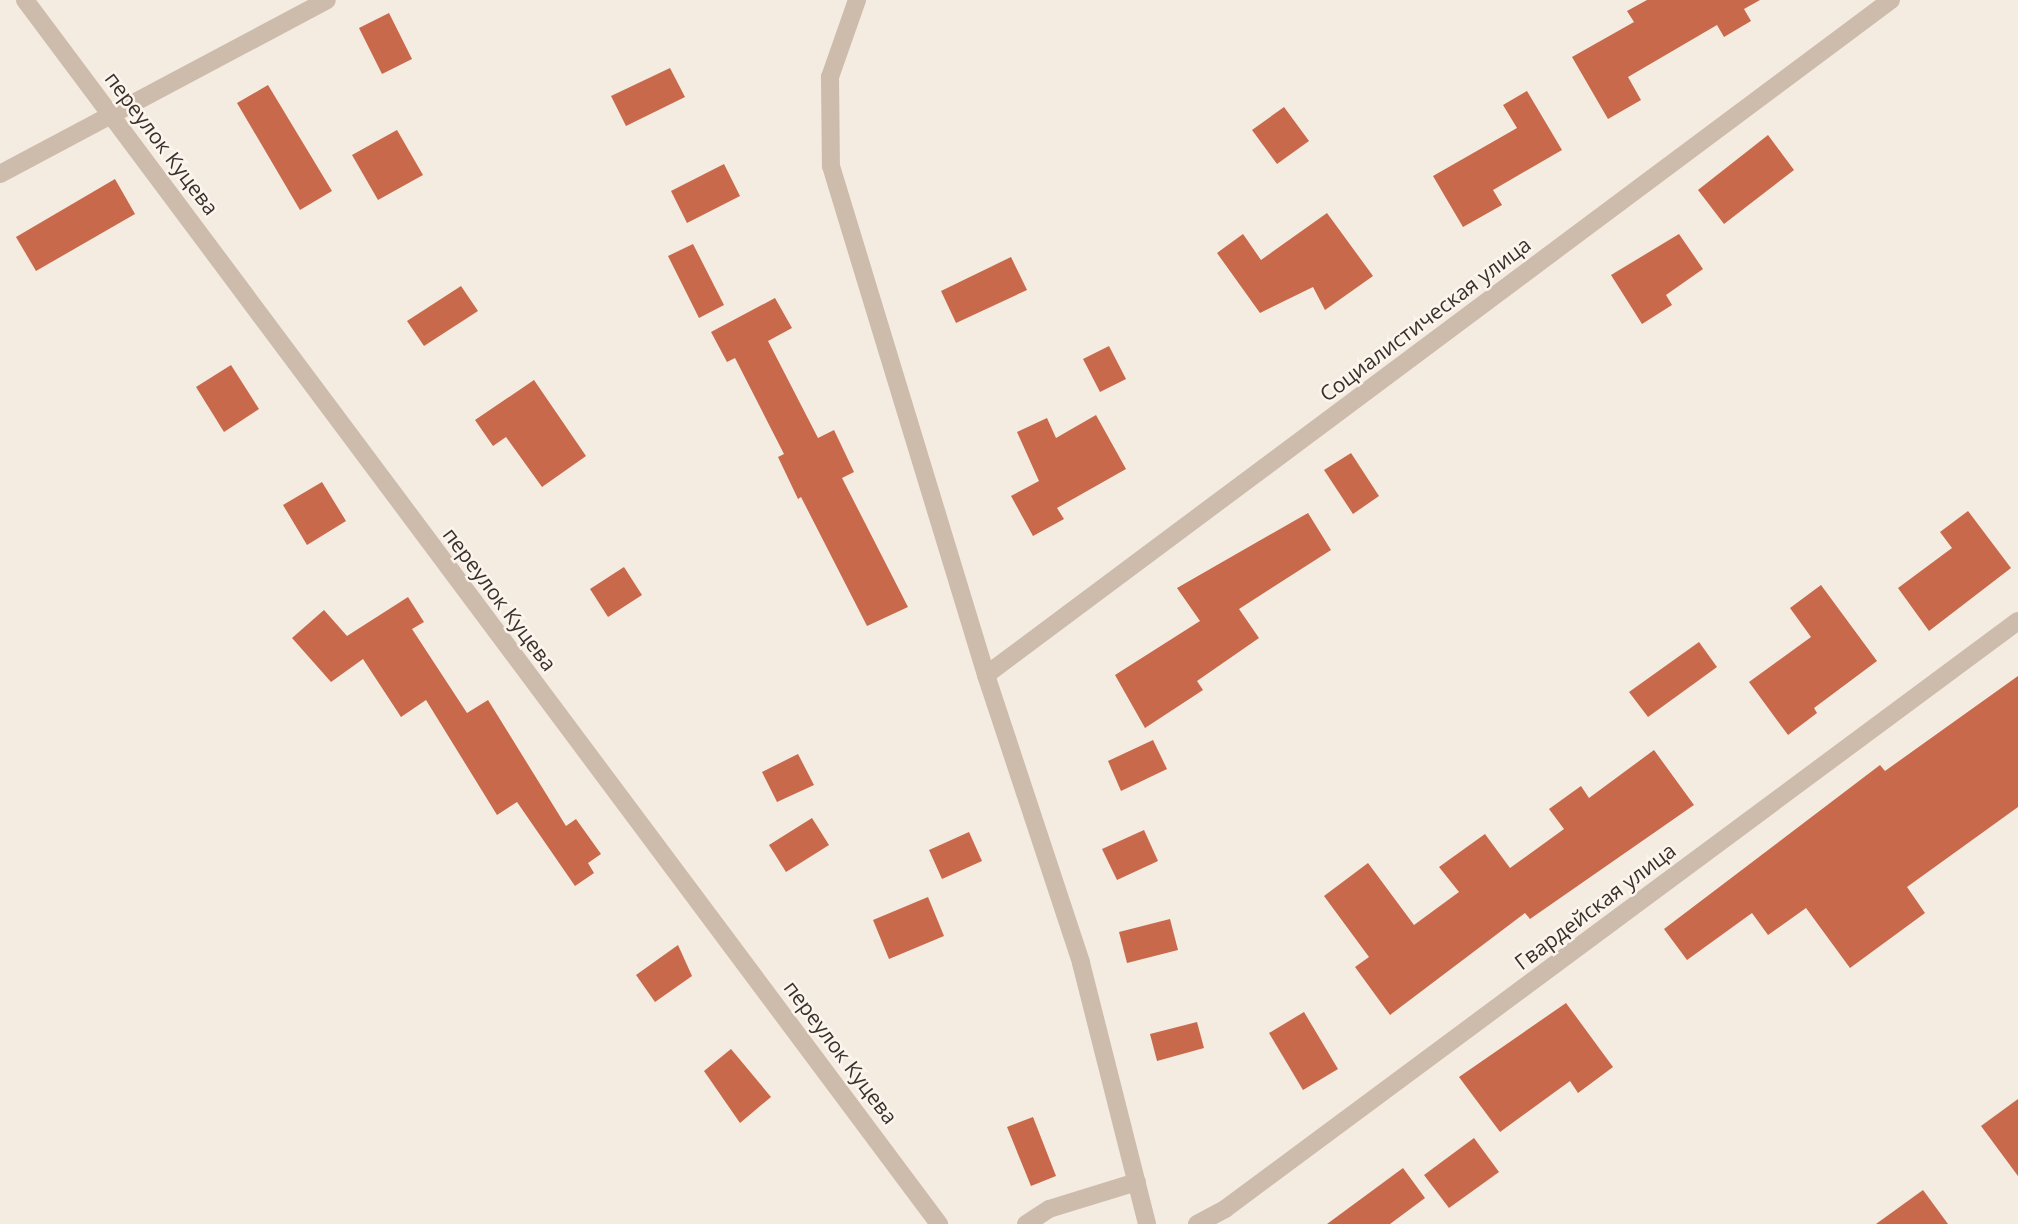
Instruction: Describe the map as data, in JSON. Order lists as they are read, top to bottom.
{
  "streets": {
    "street": ["переулок Куцева", "Социалистическая улица", "Гвардейская улица"]
  }
}
